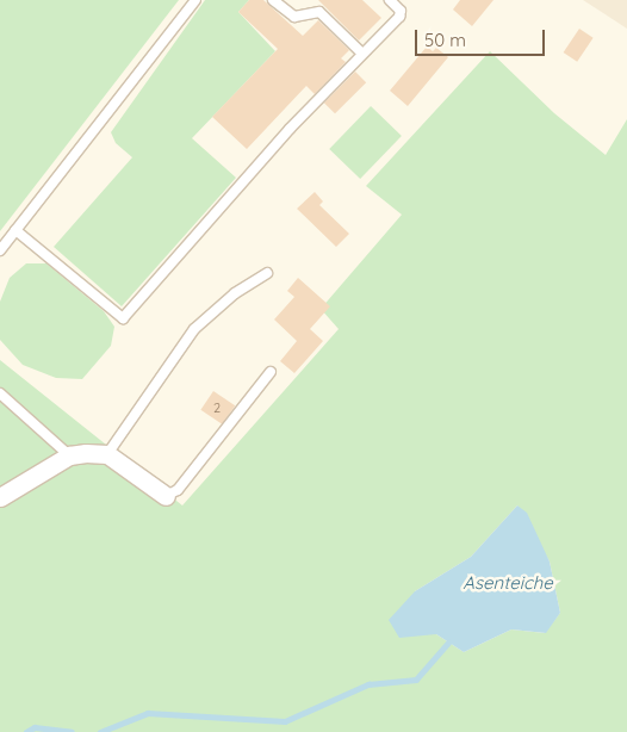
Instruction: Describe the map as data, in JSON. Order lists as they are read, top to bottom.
{
  "water": ["Asenteiche"],
  "house_numbers": ["2"],
  "scale_bar": "50 m"
}
